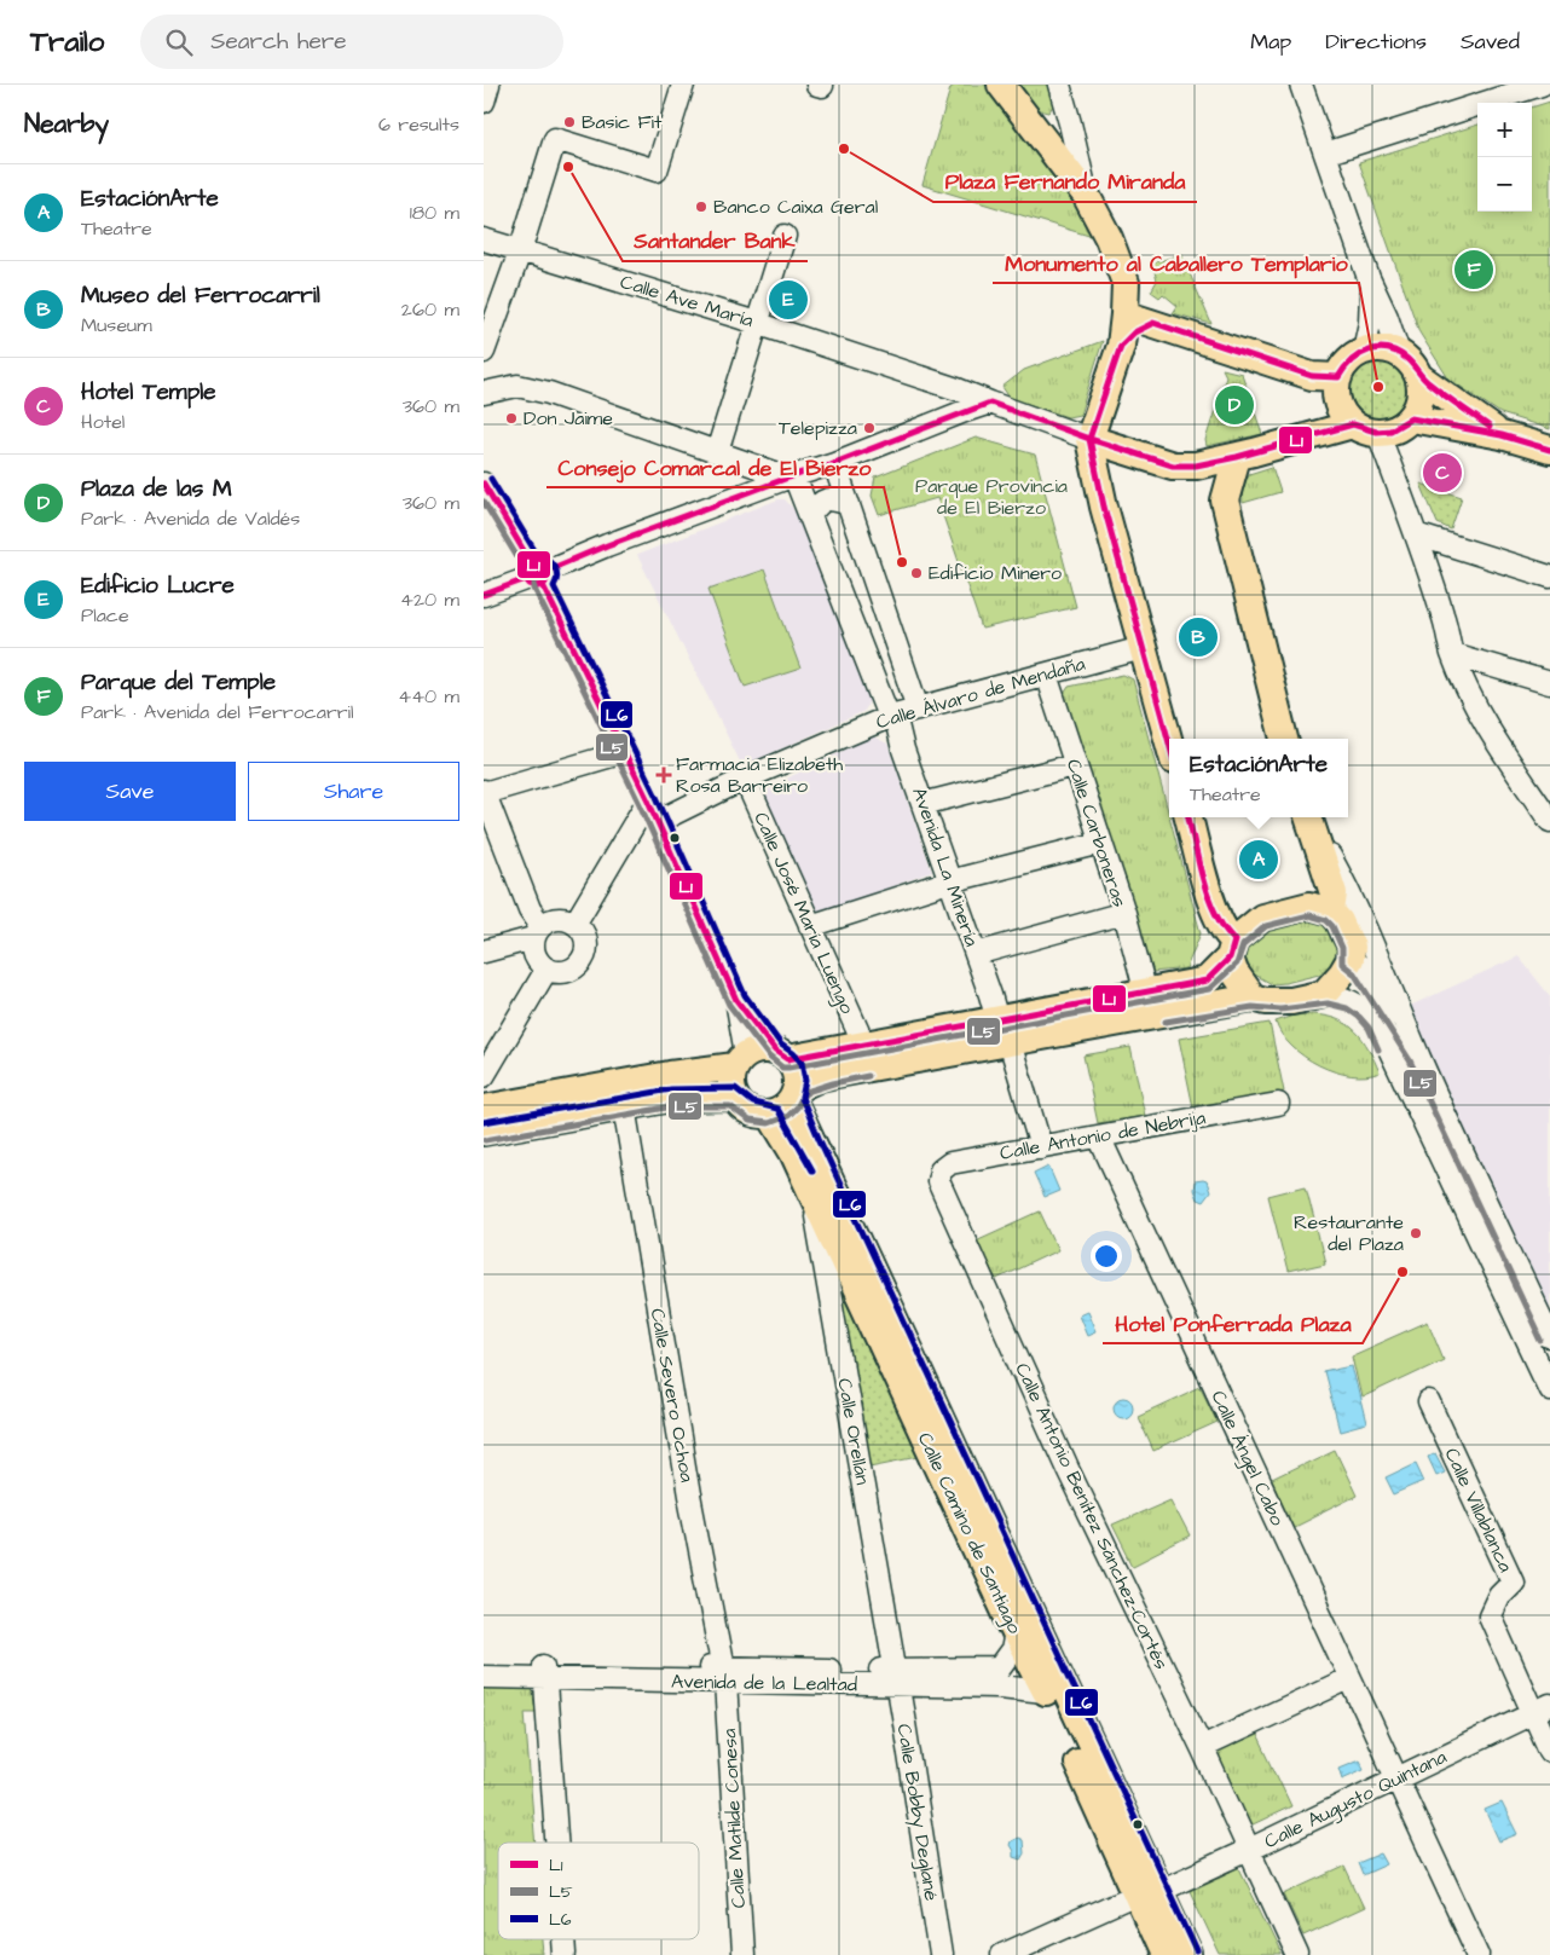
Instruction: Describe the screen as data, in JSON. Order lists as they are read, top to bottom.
{
  "streets": {
    "main road": ["Calle Camino de Santiago"],
    "street": [
      "Calle Ave María",
      "Calle Álvaro de Mendaña",
      "Calle Carboneras",
      "Avenida La Minería",
      "Calle José María Luengo",
      "Calle Antonio de Nebrija",
      "Calle Severo Ochoa",
      "Calle Orellán",
      "Calle Ángel Cabo",
      "Calle Villablanca",
      "Calle Antonio Benítez Sánchez-Cortés",
      "Avenida de la Lealtad",
      "Calle Augusto Quintana",
      "Calle Bobby Deglané",
      "Calle Matilde Conesa"
    ]
  },
  "crossings": [
    ["Calle Álvaro de Mendaña", "Calle Carboneras"],
    ["Calle Álvaro de Mendaña", "Avenida La Minería"],
    ["Calle Álvaro de Mendaña", "Calle José María Luengo"],
    ["Avenida La Minería", "Calle Antonio de Nebrija"],
    ["Calle Antonio de Nebrija", "Calle Ángel Cabo"],
    ["Calle Antonio de Nebrija", "Calle Antonio Benítez Sánchez-Cortés"],
    ["Calle Severo Ochoa", "Avenida de la Lealtad"],
    ["Calle Severo Ochoa", "Calle Matilde Conesa"],
    ["Calle Orellán", "Calle Camino de Santiago"],
    ["Calle Orellán", "Avenida de la Lealtad"],
    ["Calle Orellán", "Calle Bobby Deglané"],
    ["Calle Ángel Cabo", "Calle Augusto Quintana"],
    ["Calle Villablanca", "Calle Augusto Quintana"],
    ["Calle Antonio Benítez Sánchez-Cortés", "Calle Augusto Quintana"],
    ["Calle Camino de Santiago", "Avenida de la Lealtad"],
    ["Calle Camino de Santiago", "Calle Augusto Quintana"],
    ["Avenida de la Lealtad", "Calle Bobby Deglané"],
    ["Avenida de la Lealtad", "Calle Matilde Conesa"]
  ],
  "parks": ["Parque Provincia de El Bierzo"],
  "places": {
    "other": [
      "Basic Fit",
      "Plaza Fernando Miranda",
      "Santander Bank",
      "Banco Caixa Geral",
      "Monumento al Caballero Templario",
      "Don Jaime",
      "Telepizza",
      "Consejo Comarcal de El Bierzo",
      "Edificio Minero",
      "Restaurante del Plaza",
      "Hotel Ponferrada Plaza"
    ],
    "health": ["Farmacia Elizabeth Rosa Barreiro"]
  },
  "lines": ["transit line L1", "transit line L6", "transit line L5"],
  "legend": ["L1", "L5", "L6"],
  "page": {
    "header": "Trailo",
    "search": "Search here",
    "nav": ["Map", "Directions", "Saved"],
    "heading": ["Nearby", "6 results"],
    "map_buttons": ["+", "−"],
    "list": [
      {
        "mark": "A",
        "name": "EstaciónArte",
        "note": "Theatre",
        "value": "180 m"
      },
      {
        "mark": "B",
        "name": "Museo del Ferrocarril",
        "note": "Museum",
        "value": "260 m"
      },
      {
        "mark": "C",
        "name": "Hotel Temple",
        "note": "Hotel",
        "value": "360 m"
      },
      {
        "mark": "D",
        "name": "Plaza de las M",
        "note": "Park · Avenida de Valdés",
        "value": "360 m"
      },
      {
        "mark": "E",
        "name": "Edificio Lucre",
        "note": "Place",
        "value": "420 m"
      },
      {
        "mark": "F",
        "name": "Parque del Temple",
        "note": "Park · Avenida del Ferrocarril",
        "value": "440 m"
      }
    ],
    "pins": [
      "F",
      "E",
      "D",
      "C",
      "B",
      "A"
    ],
    "popup": ["EstaciónArte", "Theatre"],
    "buttons": ["Save", "Share"]
  }
}
